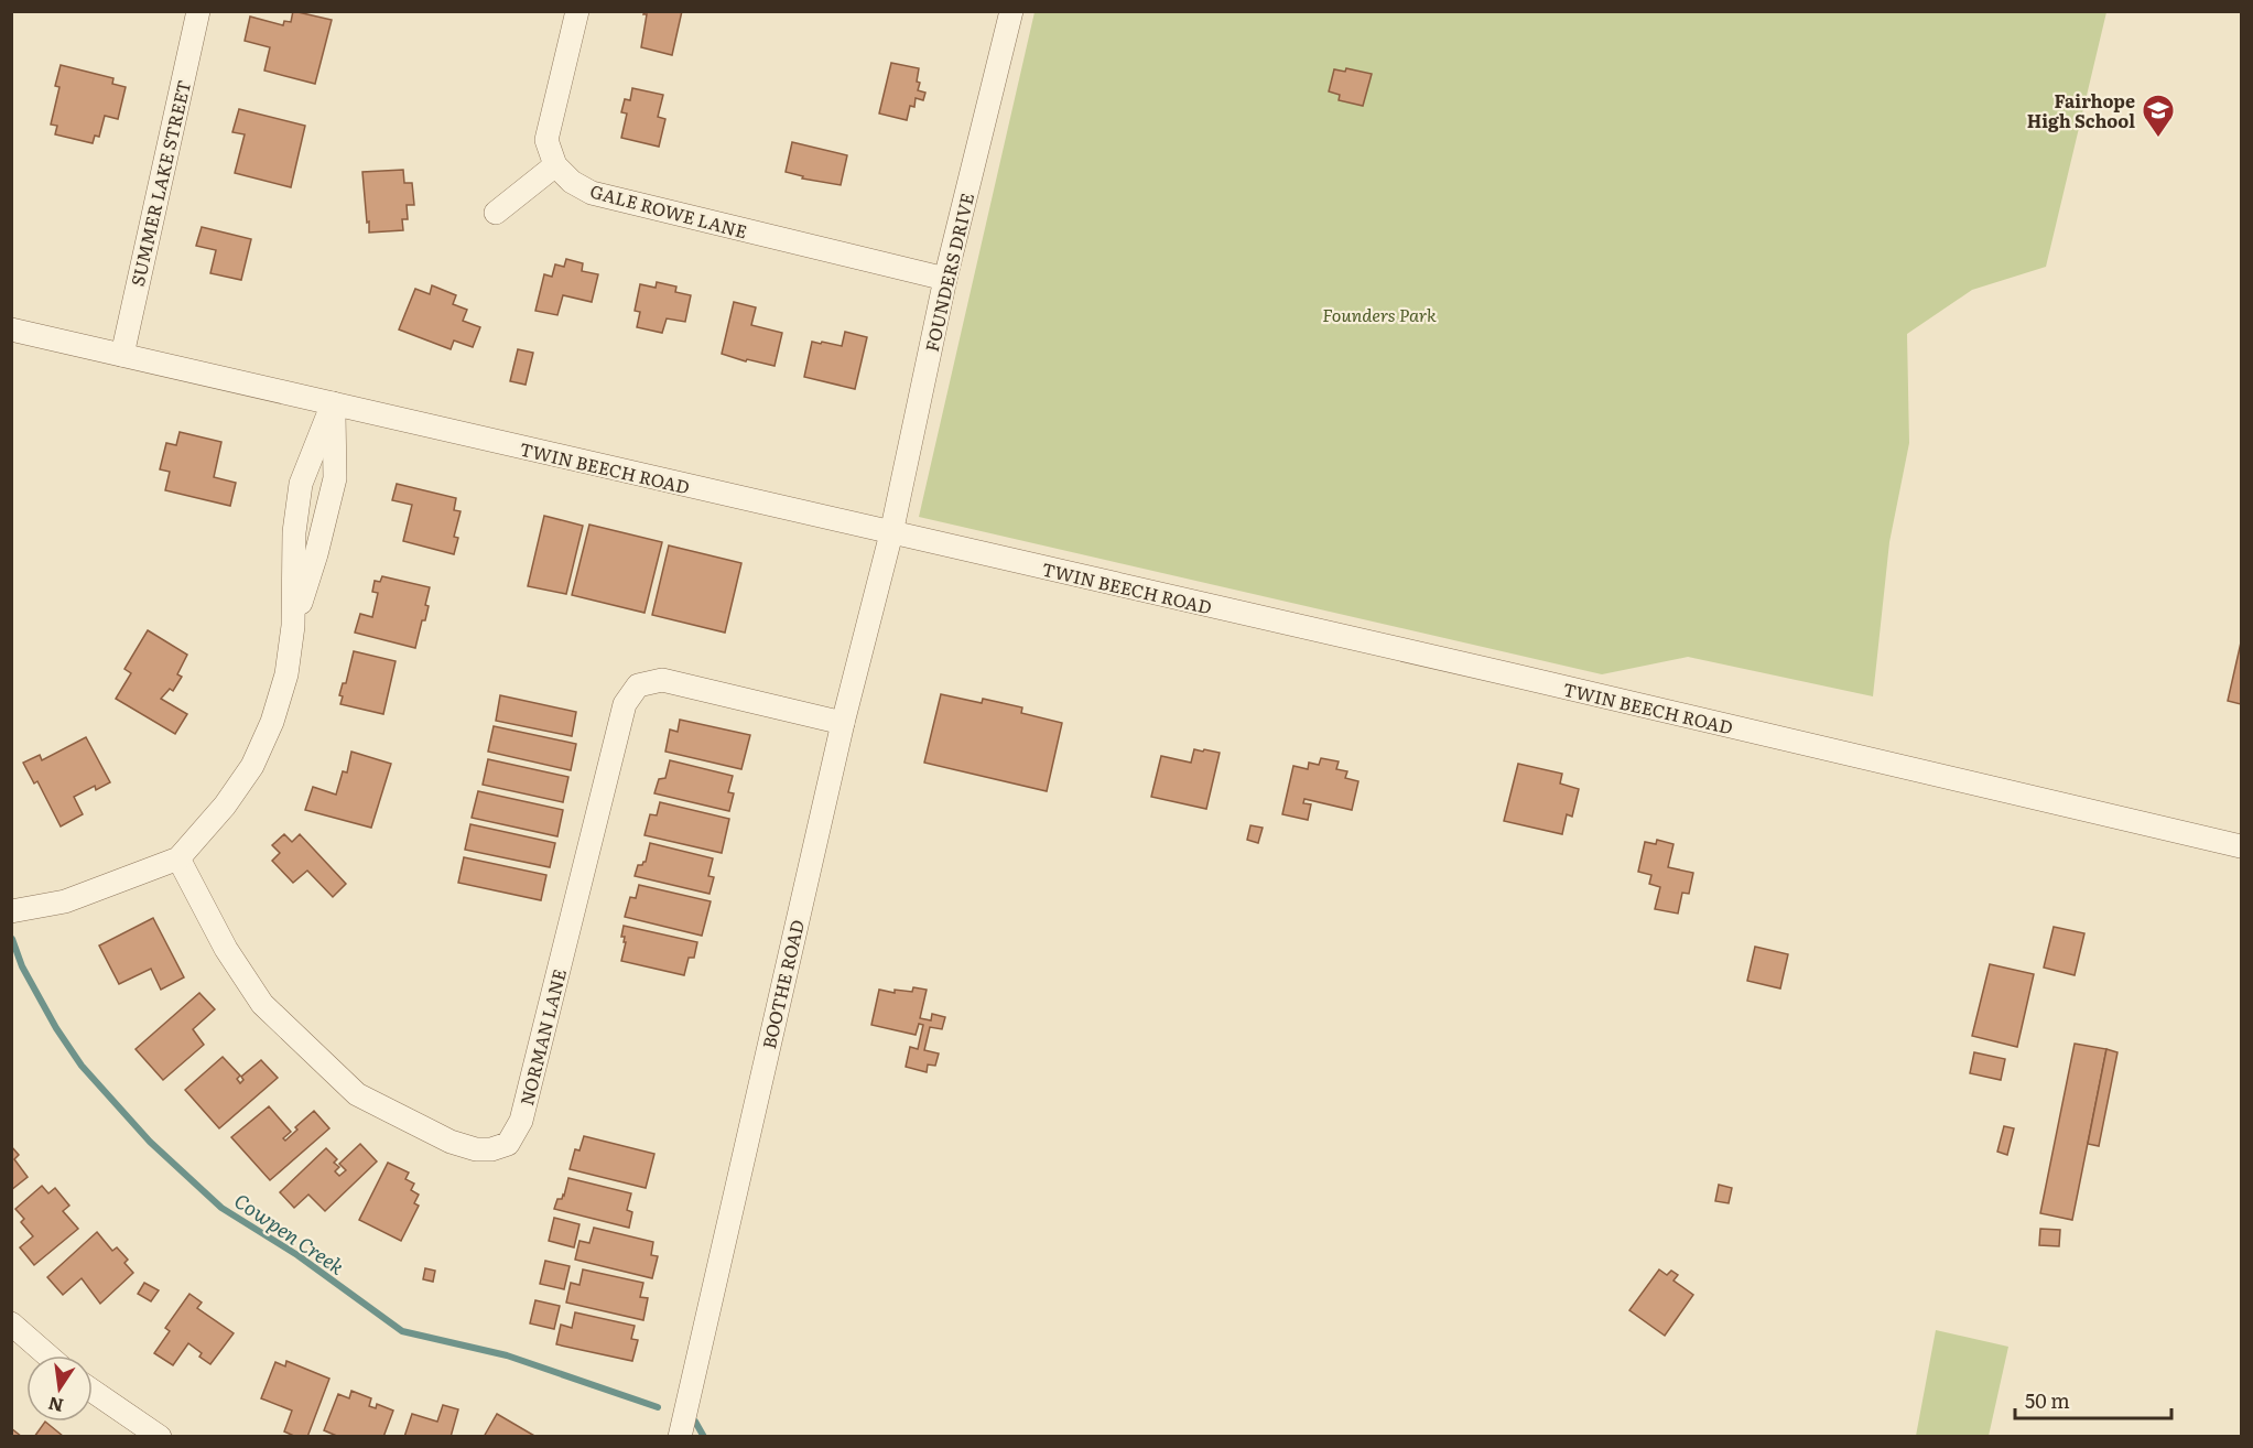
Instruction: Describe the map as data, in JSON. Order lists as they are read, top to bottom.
{
  "streets": {
    "street": [
      "SUMMER LAKE STREET",
      "GALE ROWE LANE",
      "FOUNDERS DRIVE",
      "TWIN BEECH ROAD",
      "BOOTHE ROAD",
      "NORMAN LANE"
    ]
  },
  "crossings": [
    ["SUMMER LAKE STREET", "TWIN BEECH ROAD"],
    ["GALE ROWE LANE", "FOUNDERS DRIVE"],
    ["FOUNDERS DRIVE", "TWIN BEECH ROAD"],
    ["FOUNDERS DRIVE", "BOOTHE ROAD"],
    ["TWIN BEECH ROAD", "BOOTHE ROAD"],
    ["BOOTHE ROAD", "NORMAN LANE"]
  ],
  "water": ["Cowpen Creek"],
  "parks": ["Founders Park"],
  "places": {
    "school or university": ["Fairhope High School"]
  },
  "scale_bar": "50 m",
  "north": "bottom"
}
